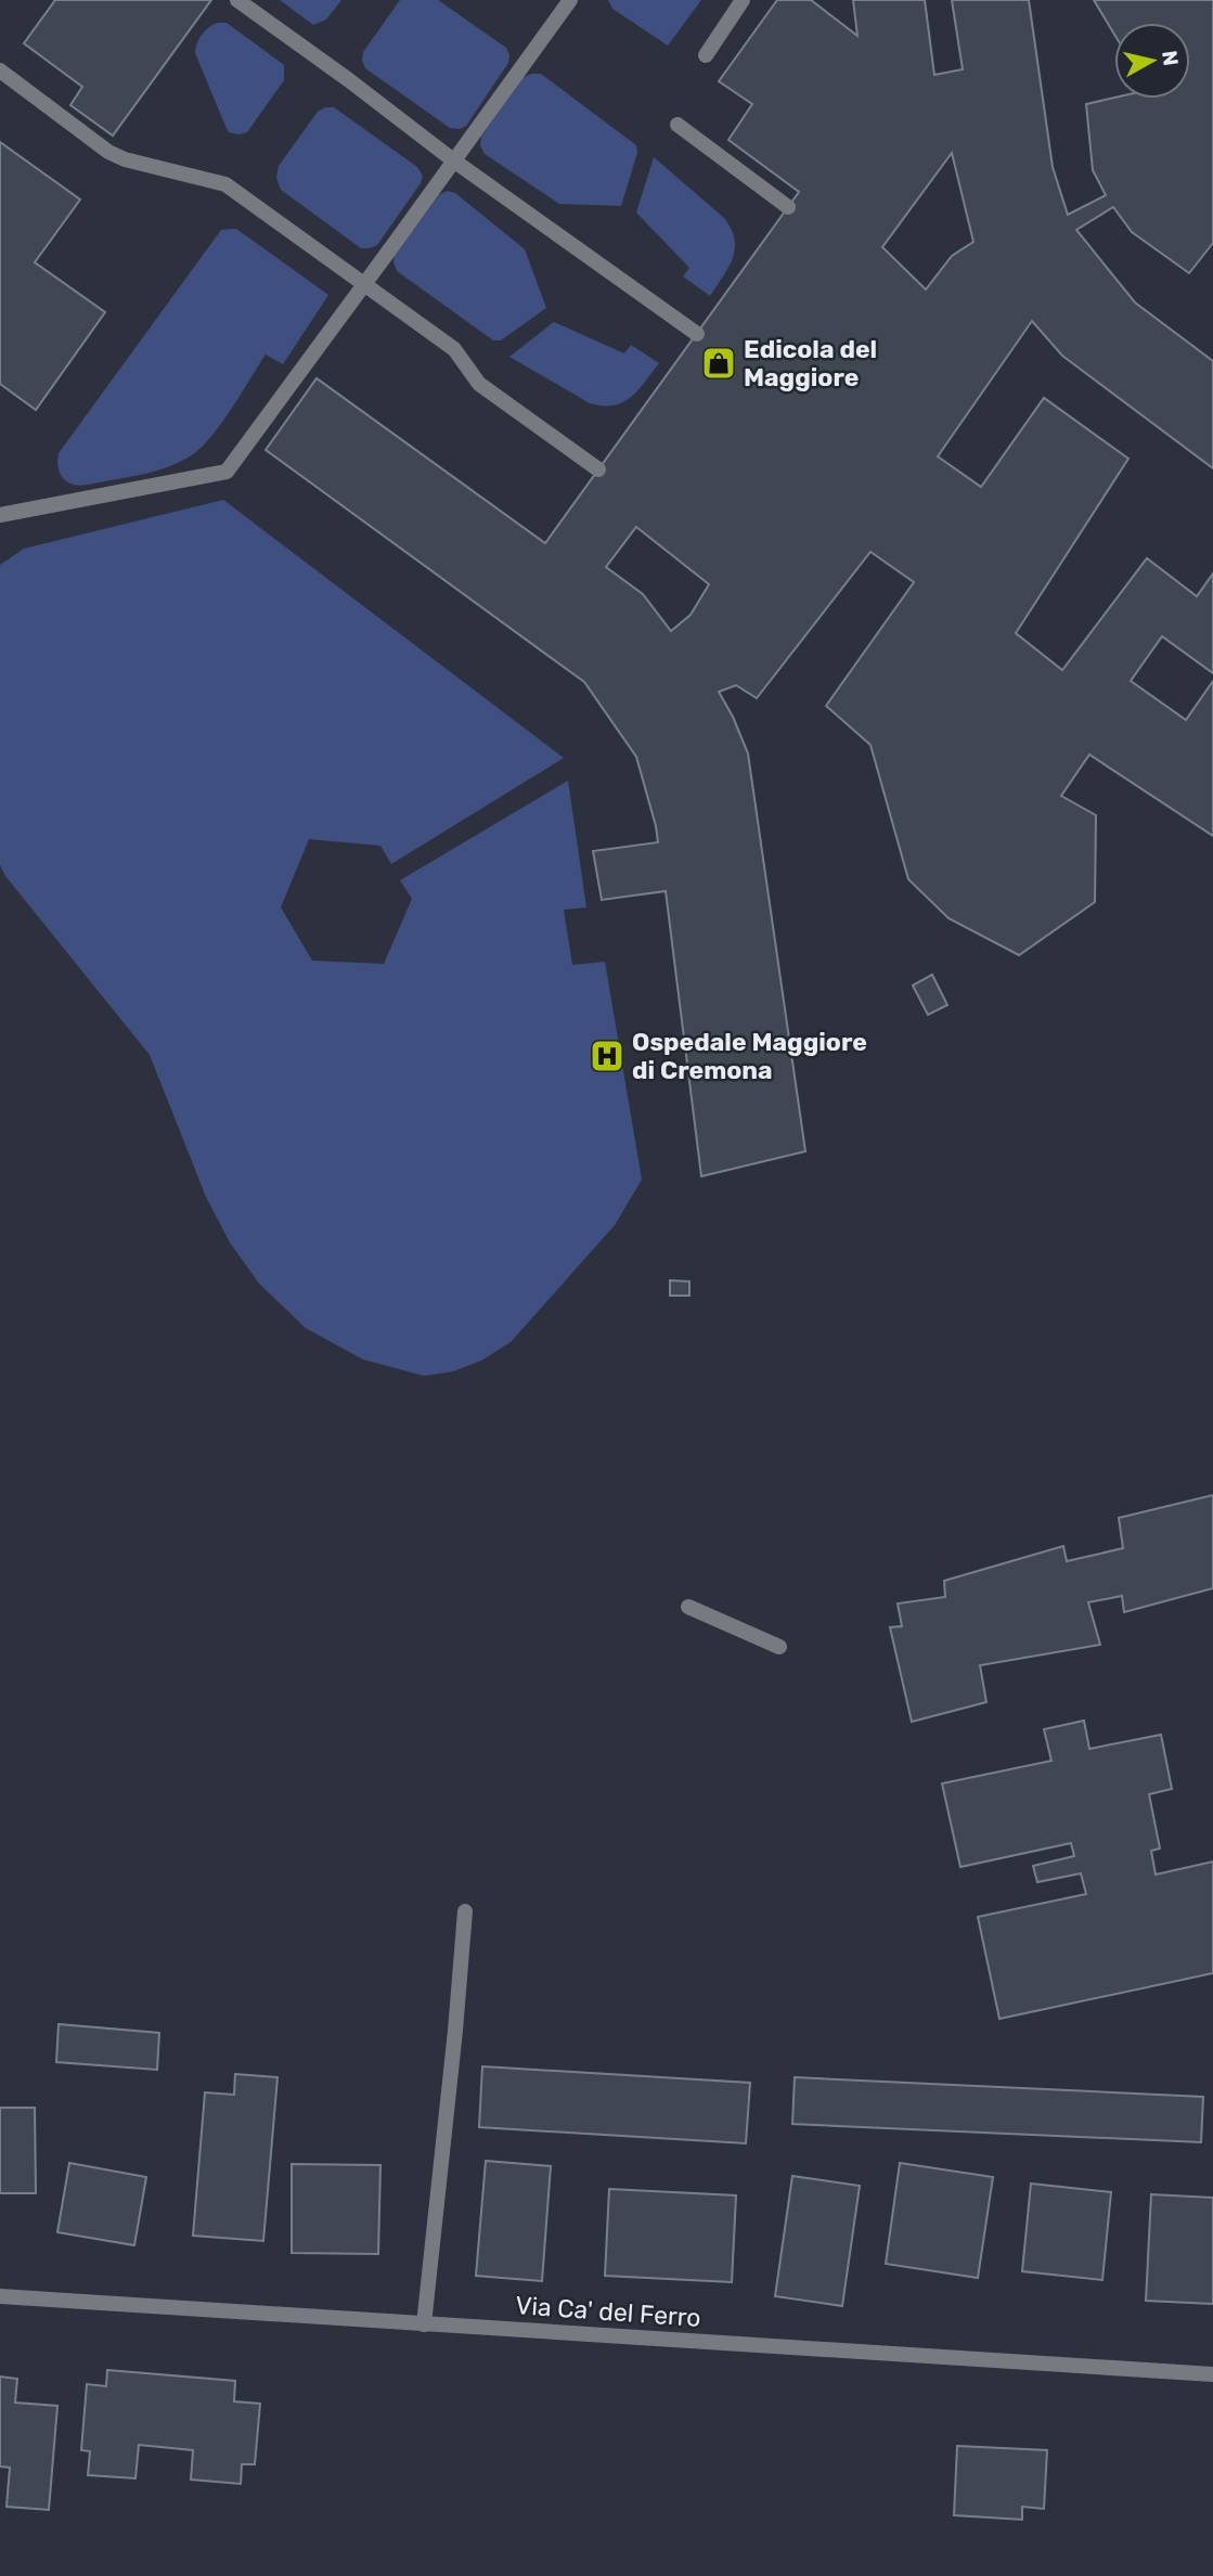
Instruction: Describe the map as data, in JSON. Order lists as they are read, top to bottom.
{
  "streets": {
    "street": ["Via Ca' del Ferro"]
  },
  "places": {
    "shop": ["Edicola del Maggiore"],
    "hospital": ["Ospedale Maggiore di Cremona"]
  },
  "north": "right"
}
